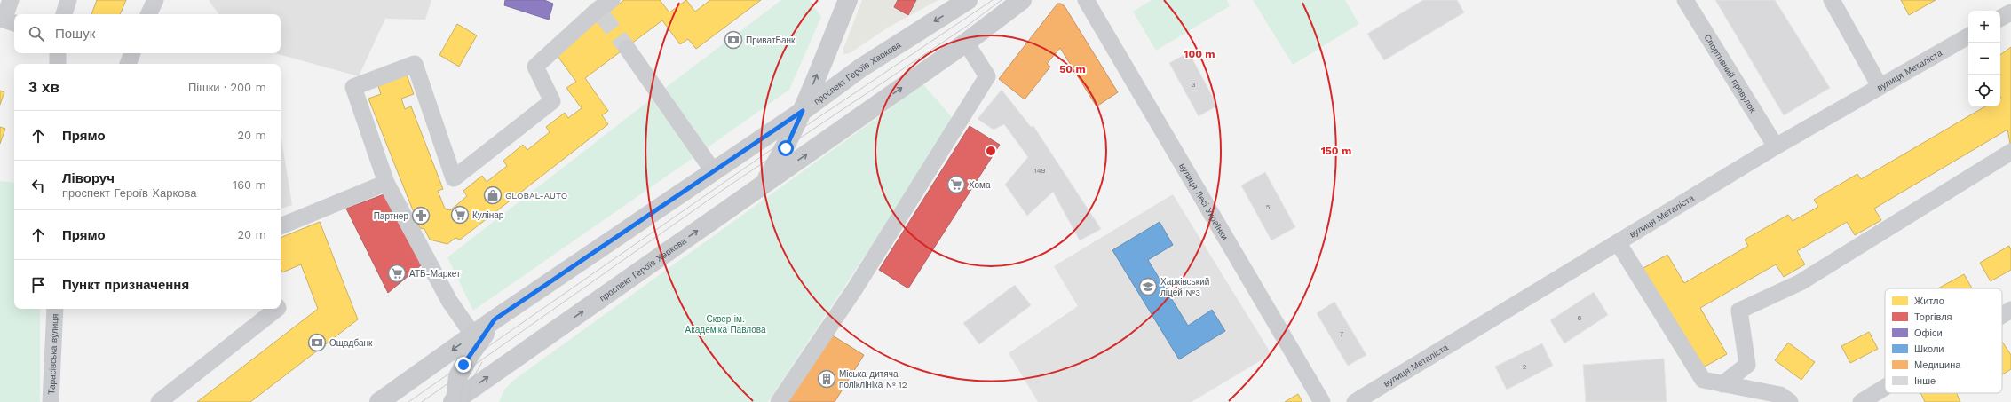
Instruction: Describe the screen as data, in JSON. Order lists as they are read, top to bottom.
{
  "streets": {
    "main road": ["проспект Героїв Харкова"],
    "street": [
      "вулиця Металіста",
      "Спортивний провулок",
      "вулиця Лесі Українки",
      "Тарасівська вулиця"
    ]
  },
  "crossings": [
    ["вулиця Металіста", "Спортивний провулок"]
  ],
  "parks": ["Сквер ім. Академіка Павлова"],
  "places": {
    "bank": ["ПриватБанк", "Ощадбанк"],
    "supermarket": ["Хома", "Кулінар", "АТБ-Маркет"],
    "shop": ["GLOBAL-AUTO"],
    "pharmacy": ["Партнер"],
    "school or university": ["Харківський ліцей №3"],
    "building": ["Міська дитяча поліклініка № 12"]
  },
  "house_numbers": [
    "3",
    "149",
    "5",
    "6",
    "7",
    "2"
  ],
  "legend": [
    "Житло",
    "Торгівля",
    "Офіси",
    "Школи",
    "Медицина",
    "Інше"
  ],
  "page": {
    "map_buttons": ["+", "−"],
    "search": "Пошук",
    "heading": ["3 хв", "Пішки · 200 m"],
    "list": [
      ["Прямо", "20 m"],
      ["Ліворуч", "проспект Героїв Харкова", "160 m"],
      ["Прямо", "20 m"],
      "Пункт призначення"
    ]
  },
  "rings": ["100 m", "50 m", "150 m"]
}
